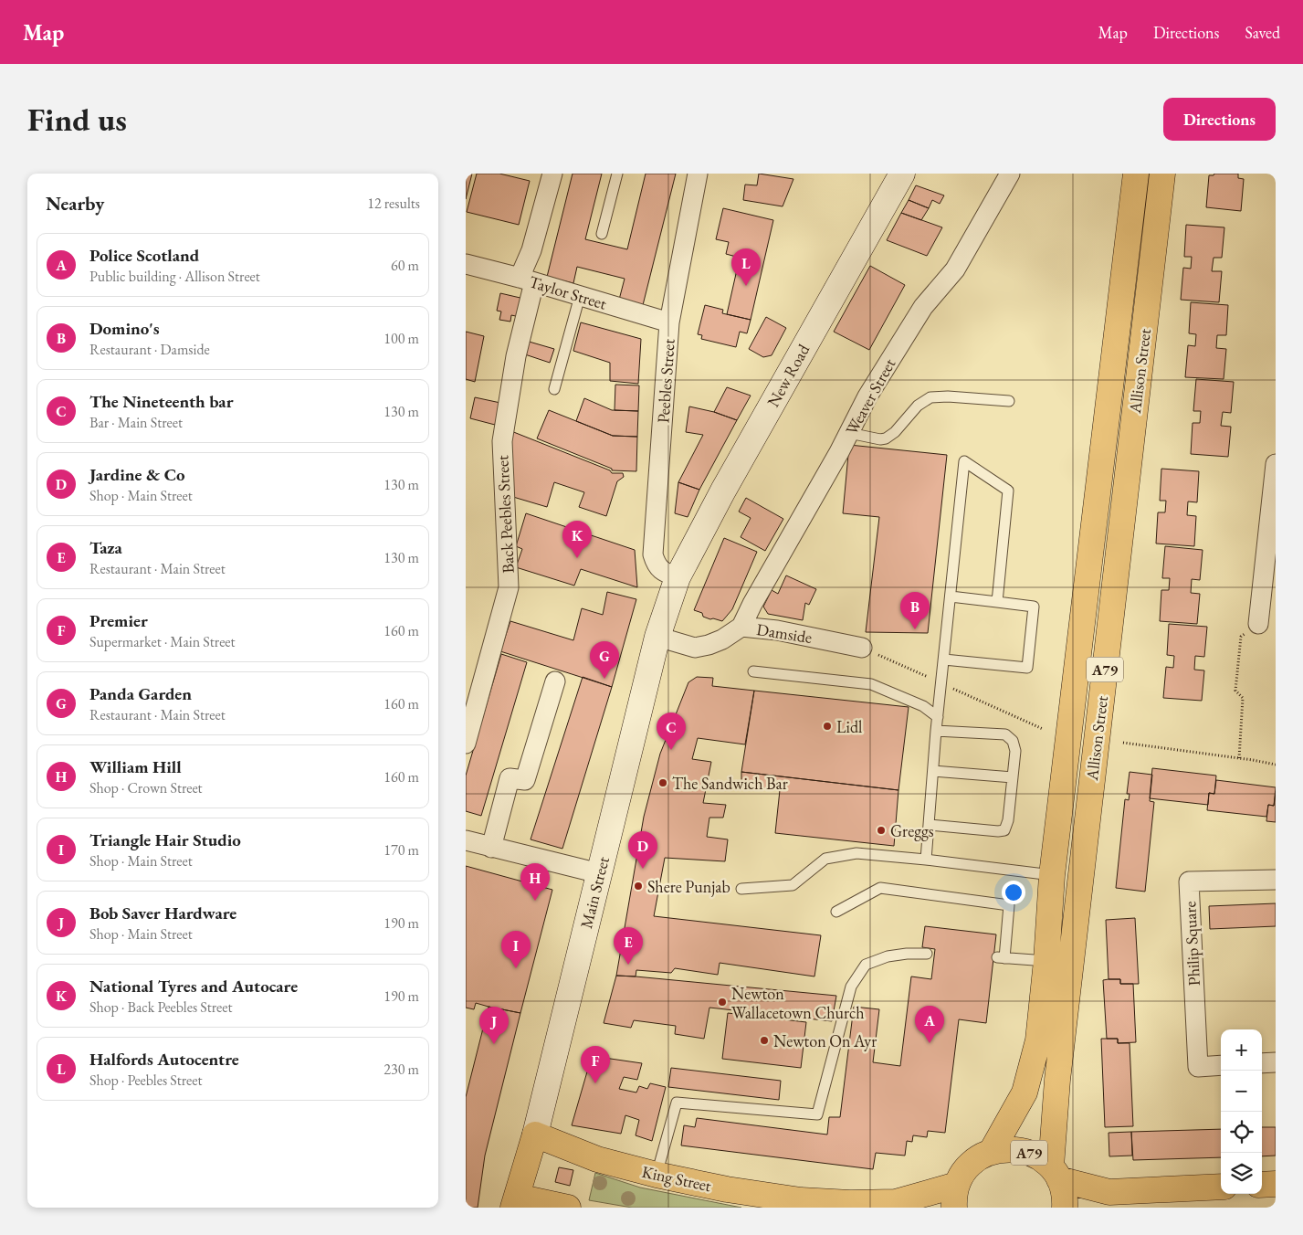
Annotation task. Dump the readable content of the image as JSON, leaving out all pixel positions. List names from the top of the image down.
{
  "streets": {
    "main road": [
      "Allison Street",
      "A79",
      "Main Street",
      "King Street"
    ],
    "street": [
      "Taylor Street",
      "New Road",
      "Peebles Street",
      "Weaver Street",
      "Back Peebles Street",
      "Damside",
      "Philip Square"
    ]
  },
  "crossings": [
    ["Taylor Street", "Peebles Street"],
    ["Taylor Street", "Back Peebles Street"],
    ["Allison Street", "A79"],
    ["Allison Street", "King Street"],
    ["New Road", "Peebles Street"],
    ["New Road", "Main Street"],
    ["Peebles Street", "Main Street"],
    ["Weaver Street", "Damside"],
    ["Damside", "Main Street"],
    ["A79", "King Street"],
    ["Main Street", "King Street"]
  ],
  "places": [
    "Lidl",
    "The Sandwich Bar",
    "Greggs",
    "Shere Punjab",
    "Newton Wallacetown Church",
    "Newton On Ayr"
  ],
  "page": {
    "header": "Map",
    "nav": ["Map", "Directions", "Saved"],
    "buttons": "Directions",
    "title": "Find us",
    "heading": ["Nearby", "12 results"],
    "list": [
      {
        "mark": "A",
        "name": "Police Scotland",
        "note": "Public building · Allison Street",
        "value": "60 m"
      },
      {
        "mark": "B",
        "name": "Domino's",
        "note": "Restaurant · Damside",
        "value": "100 m"
      },
      {
        "mark": "C",
        "name": "The Nineteenth bar",
        "note": "Bar · Main Street",
        "value": "130 m"
      },
      {
        "mark": "D",
        "name": "Jardine & Co",
        "note": "Shop · Main Street",
        "value": "130 m"
      },
      {
        "mark": "E",
        "name": "Taza",
        "note": "Restaurant · Main Street",
        "value": "130 m"
      },
      {
        "mark": "F",
        "name": "Premier",
        "note": "Supermarket · Main Street",
        "value": "160 m"
      },
      {
        "mark": "G",
        "name": "Panda Garden",
        "note": "Restaurant · Main Street",
        "value": "160 m"
      },
      {
        "mark": "H",
        "name": "William Hill",
        "note": "Shop · Crown Street",
        "value": "160 m"
      },
      {
        "mark": "I",
        "name": "Triangle Hair Studio",
        "note": "Shop · Main Street",
        "value": "170 m"
      },
      {
        "mark": "J",
        "name": "Bob Saver Hardware",
        "note": "Shop · Main Street",
        "value": "190 m"
      },
      {
        "mark": "K",
        "name": "National Tyres and Autocare",
        "note": "Shop · Back Peebles Street",
        "value": "190 m"
      },
      {
        "mark": "L",
        "name": "Halfords Autocentre",
        "note": "Shop · Peebles Street",
        "value": "230 m"
      }
    ],
    "pins": [
      "L",
      "K",
      "B",
      "G",
      "C",
      "D",
      "H",
      "E",
      "I",
      "A",
      "J",
      "F"
    ],
    "map_buttons": ["+", "−"]
  }
}
